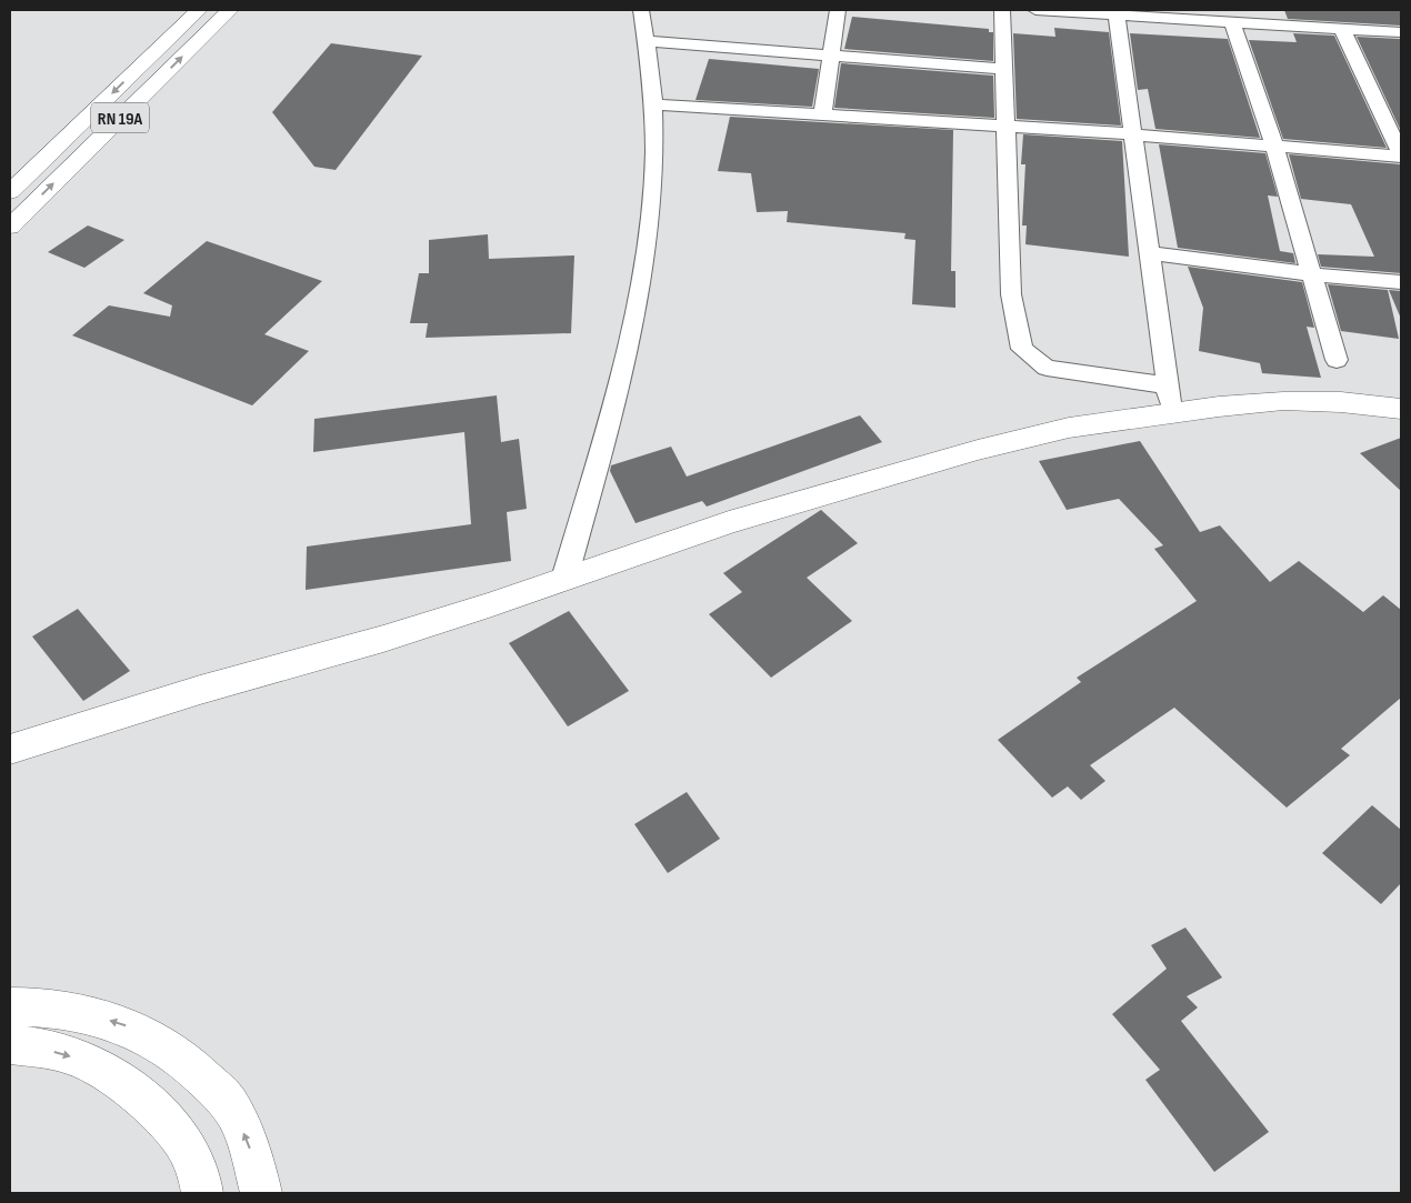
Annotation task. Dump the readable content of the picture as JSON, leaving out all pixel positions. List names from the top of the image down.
{
  "streets": {
    "main road": ["RN 19A"]
  }
}
